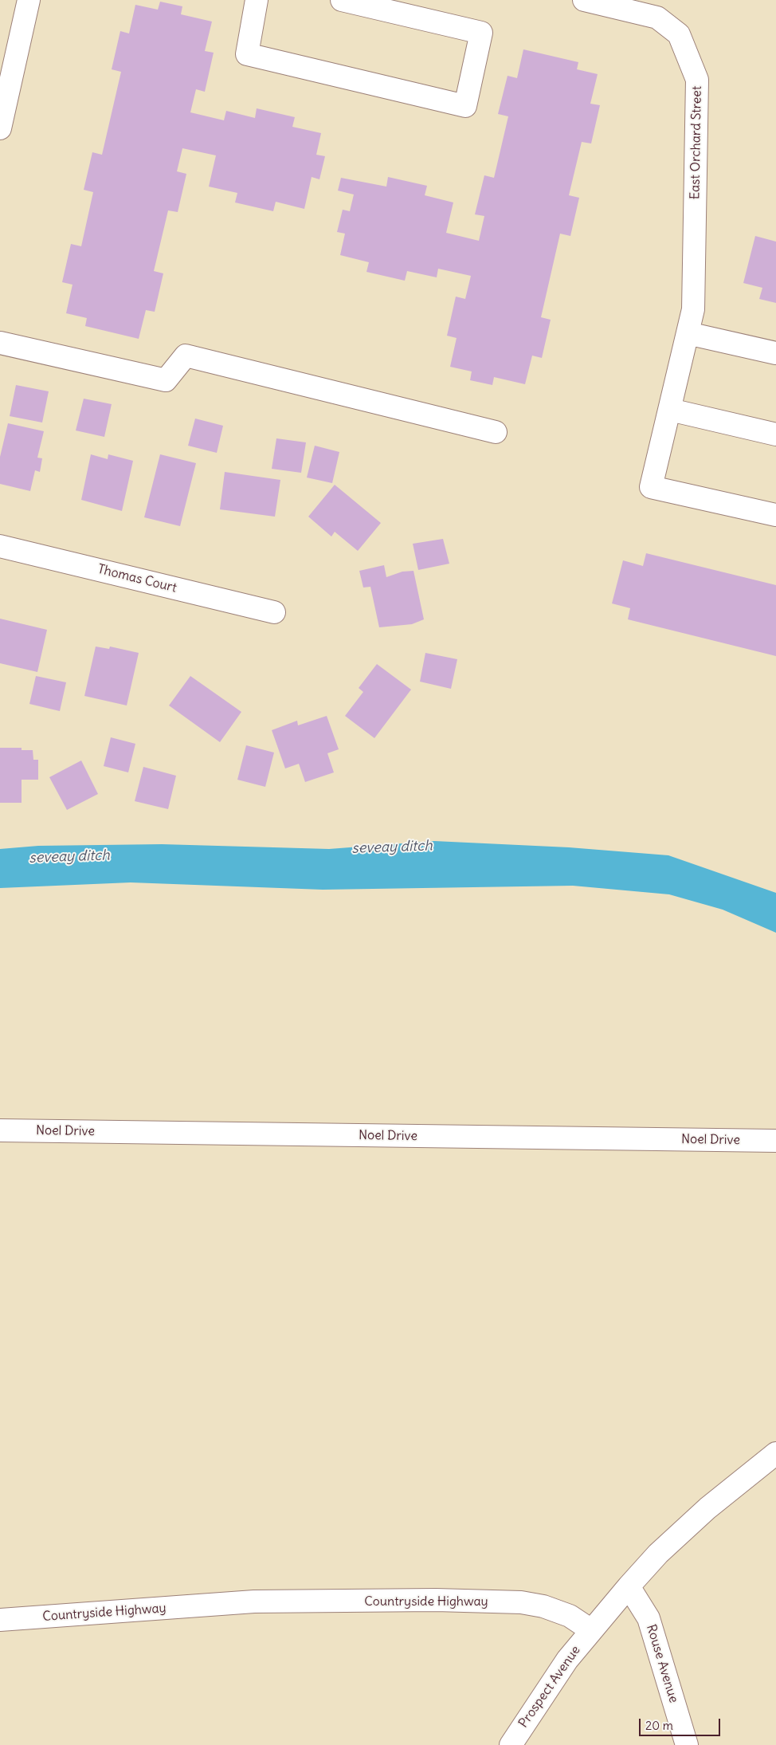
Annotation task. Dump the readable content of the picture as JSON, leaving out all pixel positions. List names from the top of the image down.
{
  "streets": {
    "street": [
      "East Orchard Street",
      "Thomas Court",
      "Noel Drive",
      "Countryside Highway",
      "Rouse Avenue",
      "Prospect Avenue"
    ]
  },
  "crossings": [
    ["Countryside Highway", "Prospect Avenue"]
  ],
  "water": ["seveay ditch"],
  "scale_bar": "20 m"
}
